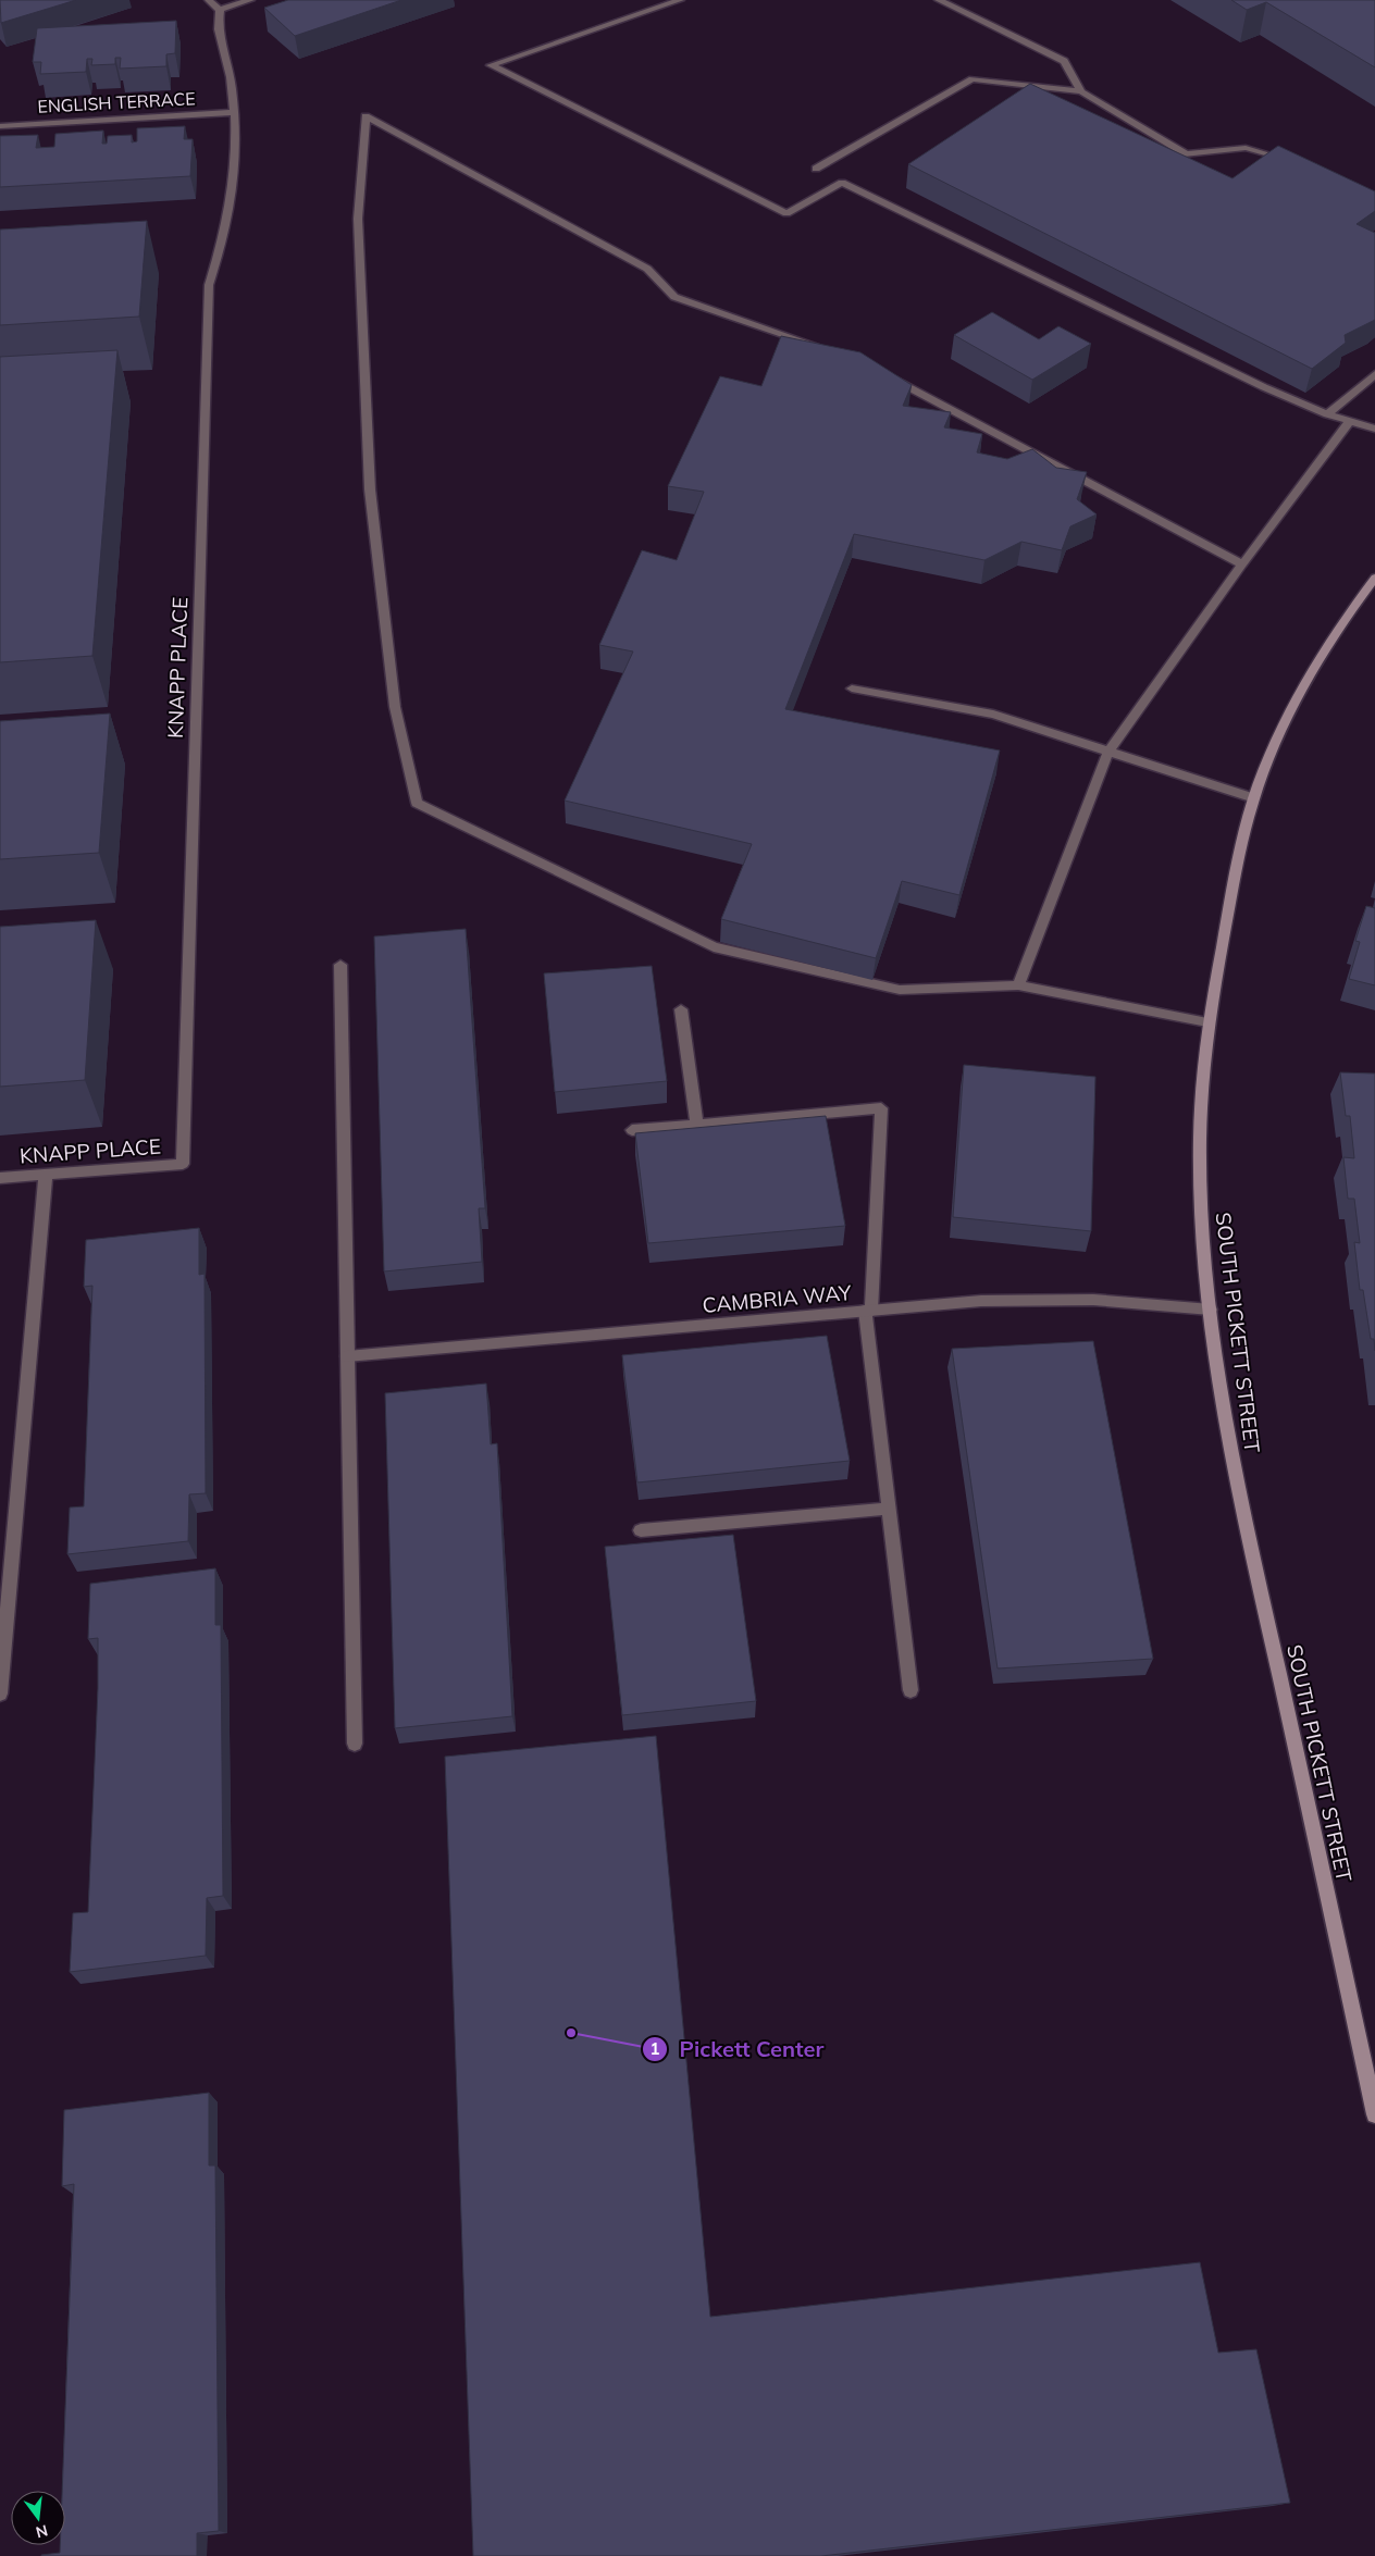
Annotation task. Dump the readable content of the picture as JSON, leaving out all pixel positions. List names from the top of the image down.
{
  "streets": {
    "main road": ["SOUTH PICKETT STREET"],
    "street": ["ENGLISH TERRACE", "KNAPP PLACE", "CAMBRIA WAY"]
  },
  "crossings": [
    ["ENGLISH TERRACE", "KNAPP PLACE"],
    ["CAMBRIA WAY", "SOUTH PICKETT STREET"]
  ],
  "places": ["Pickett Center"],
  "north": "bottom"
}
